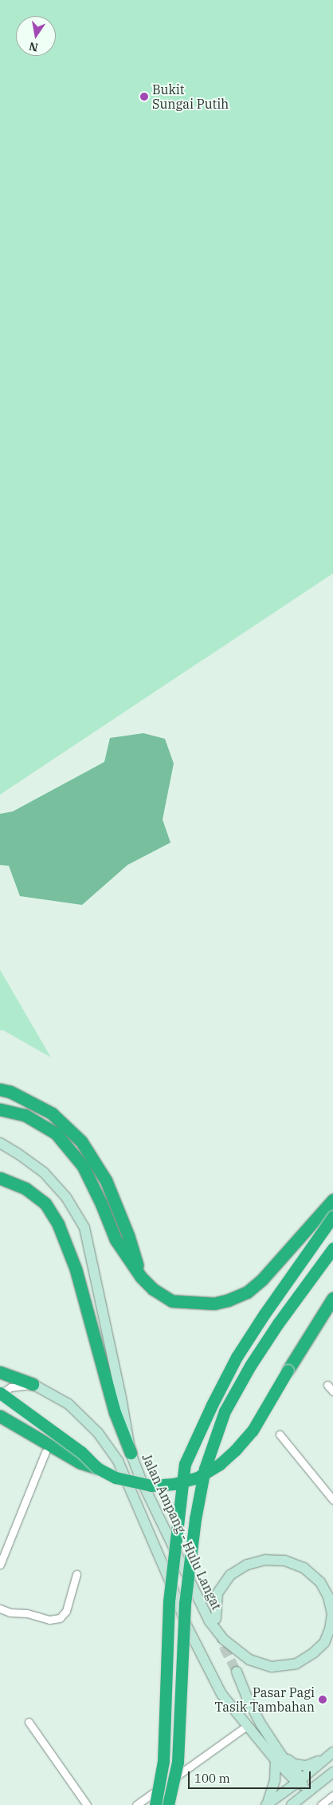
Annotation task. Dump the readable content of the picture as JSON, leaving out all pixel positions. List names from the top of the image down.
{
  "streets": {
    "street": ["Jalan Ampang - Hulu Langat"]
  },
  "places": ["Bukit Sungai Putih", "Pasar Pagi Tasik Tambahan"],
  "scale_bar": "100 m",
  "north": "bottom"
}
